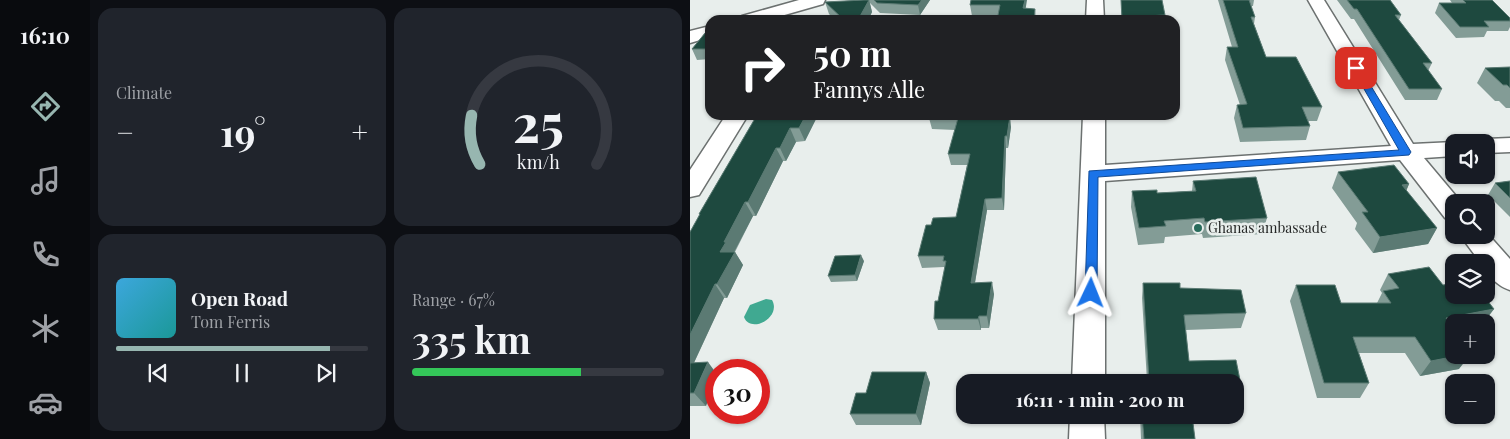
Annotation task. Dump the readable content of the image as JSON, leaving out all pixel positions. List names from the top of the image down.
{
  "places": ["Ghanas ambassade"],
  "page": {
    "tabs": "16:10",
    "tile": [
      "Climate",
      ["Range · 67%", "335 km"]
    ],
    "turn": ["50 m", "Fannys Alle"],
    "heat": ["−", "19°", "+"],
    "map_buttons": ["+", "−"],
    "song": ["Open Road", "Tom Ferris"],
    "limit": "30",
    "trip": "16:11 · 1 min · 200 m",
    "gauge": ["25", "km/h"]
  }
}
